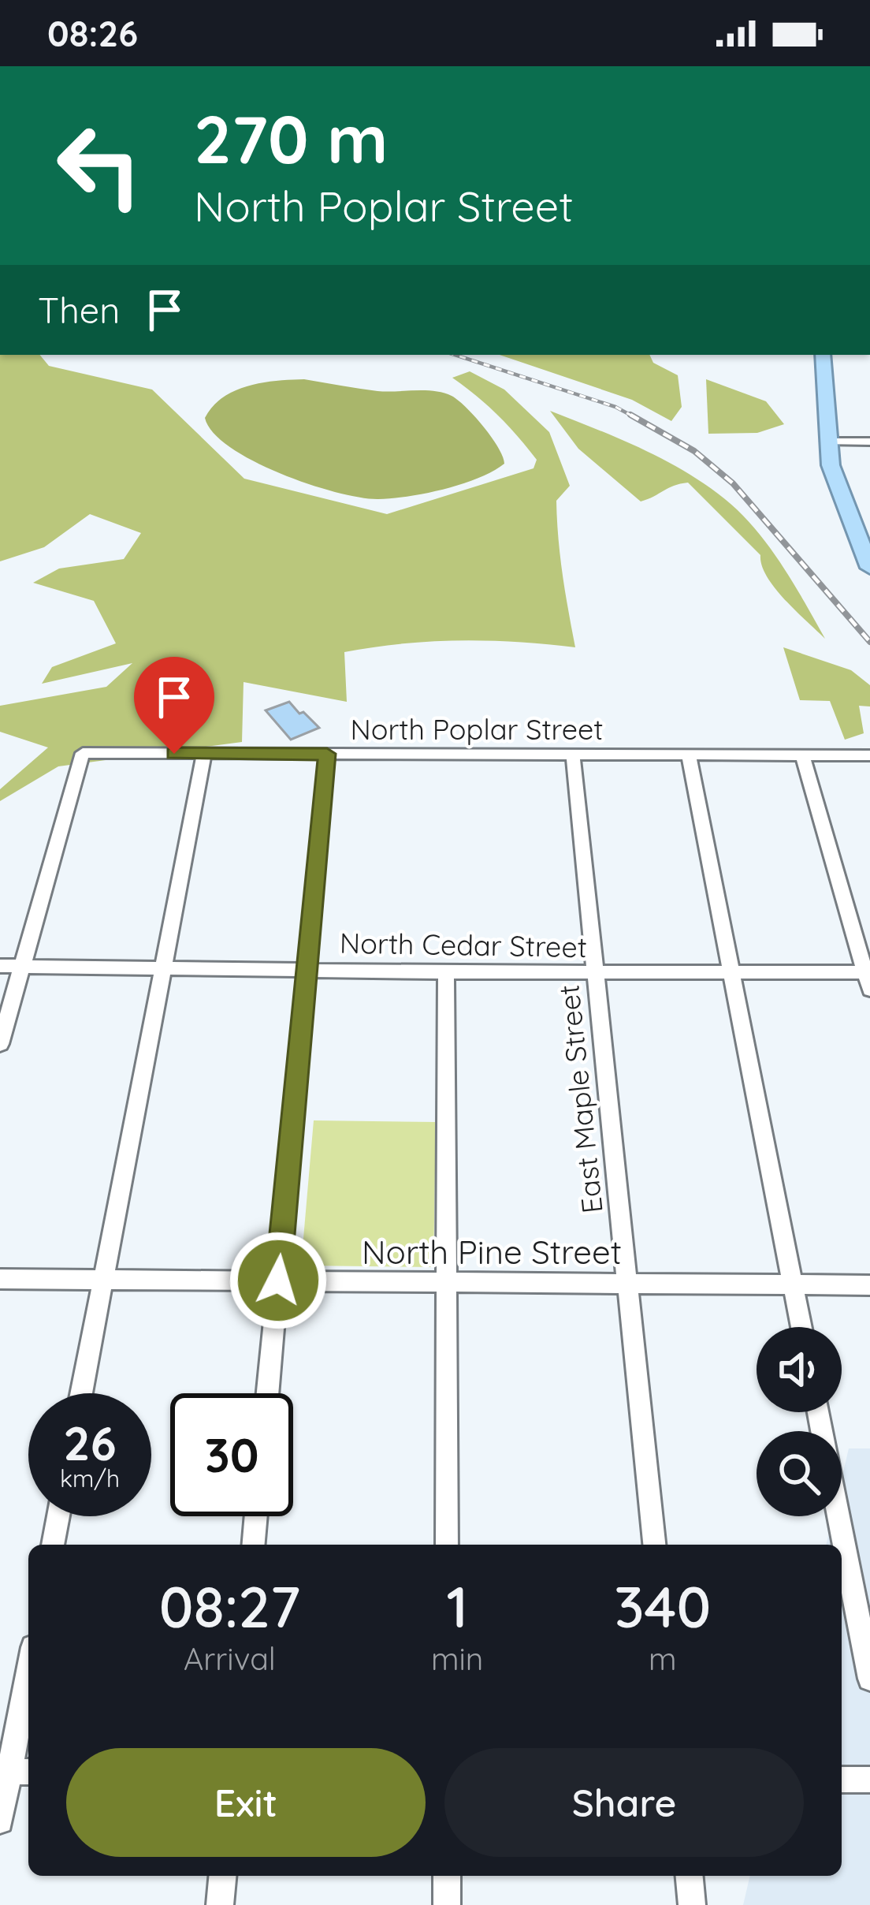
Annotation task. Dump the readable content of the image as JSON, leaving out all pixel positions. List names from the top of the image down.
{
  "streets": {
    "street": [
      "North Poplar Street",
      "North Cedar Street",
      "East Maple Street",
      "North Pine Street"
    ]
  },
  "crossings": [
    ["North Poplar Street", "North Cedar Street"],
    ["North Poplar Street", "East Maple Street"],
    ["North Cedar Street", "East Maple Street"],
    ["East Maple Street", "North Pine Street"]
  ],
  "page": {
    "status": "08:26",
    "turn": ["270 m", "North Poplar Street"],
    "then": "Then",
    "speed": "26 km/h",
    "limit": "30",
    "eta": [
      "08:27",
      "Arrival",
      "1",
      "min",
      "340",
      "m"
    ],
    "buttons": ["Exit", "Share"]
  }
}
